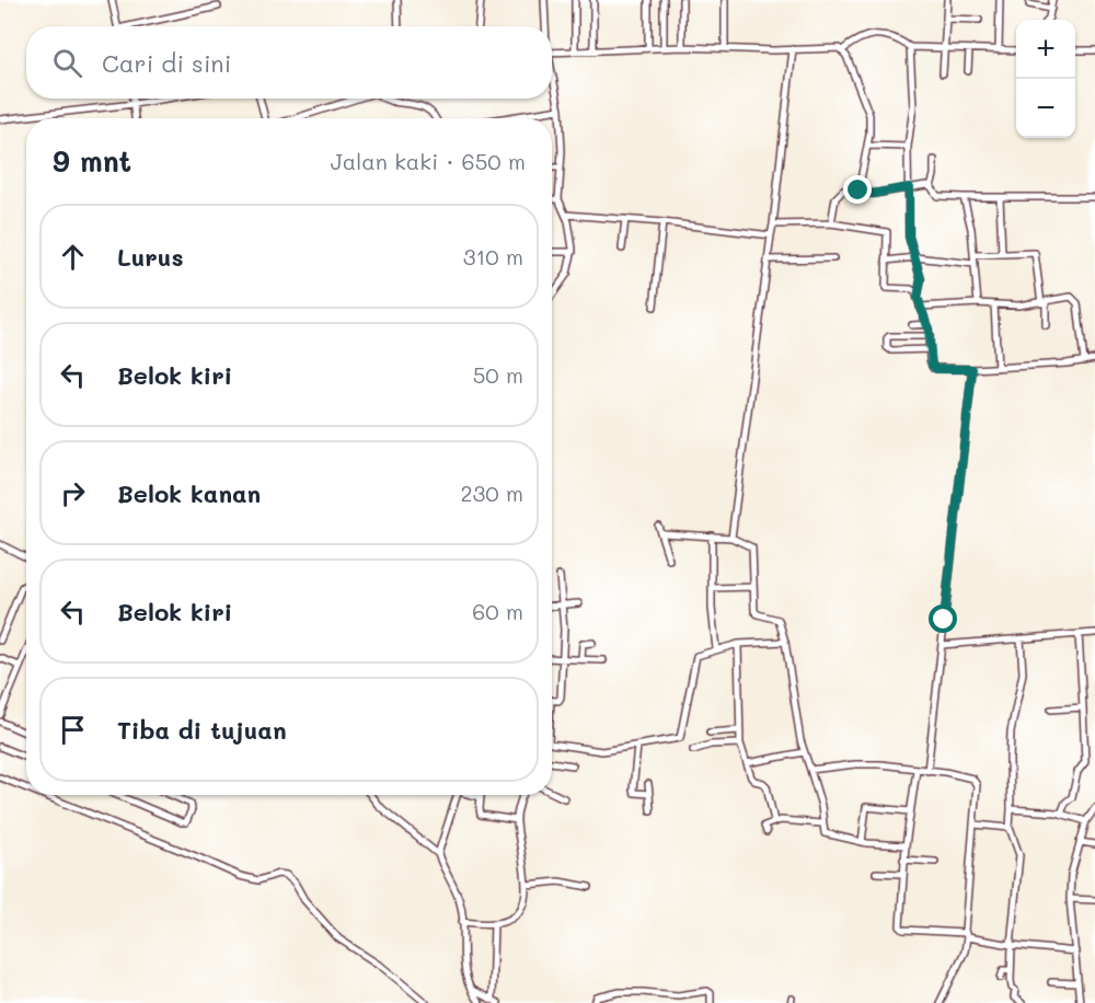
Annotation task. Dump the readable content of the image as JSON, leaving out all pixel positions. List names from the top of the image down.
{
  "page": {
    "map_buttons": ["+", "−"],
    "search": "Cari di sini",
    "heading": ["9 mnt", "Jalan kaki · 650 m"],
    "list": [
      ["Lurus", "310 m"],
      ["Belok kiri", "50 m"],
      ["Belok kanan", "230 m"],
      ["Belok kiri", "60 m"],
      "Tiba di tujuan"
    ]
  }
}
